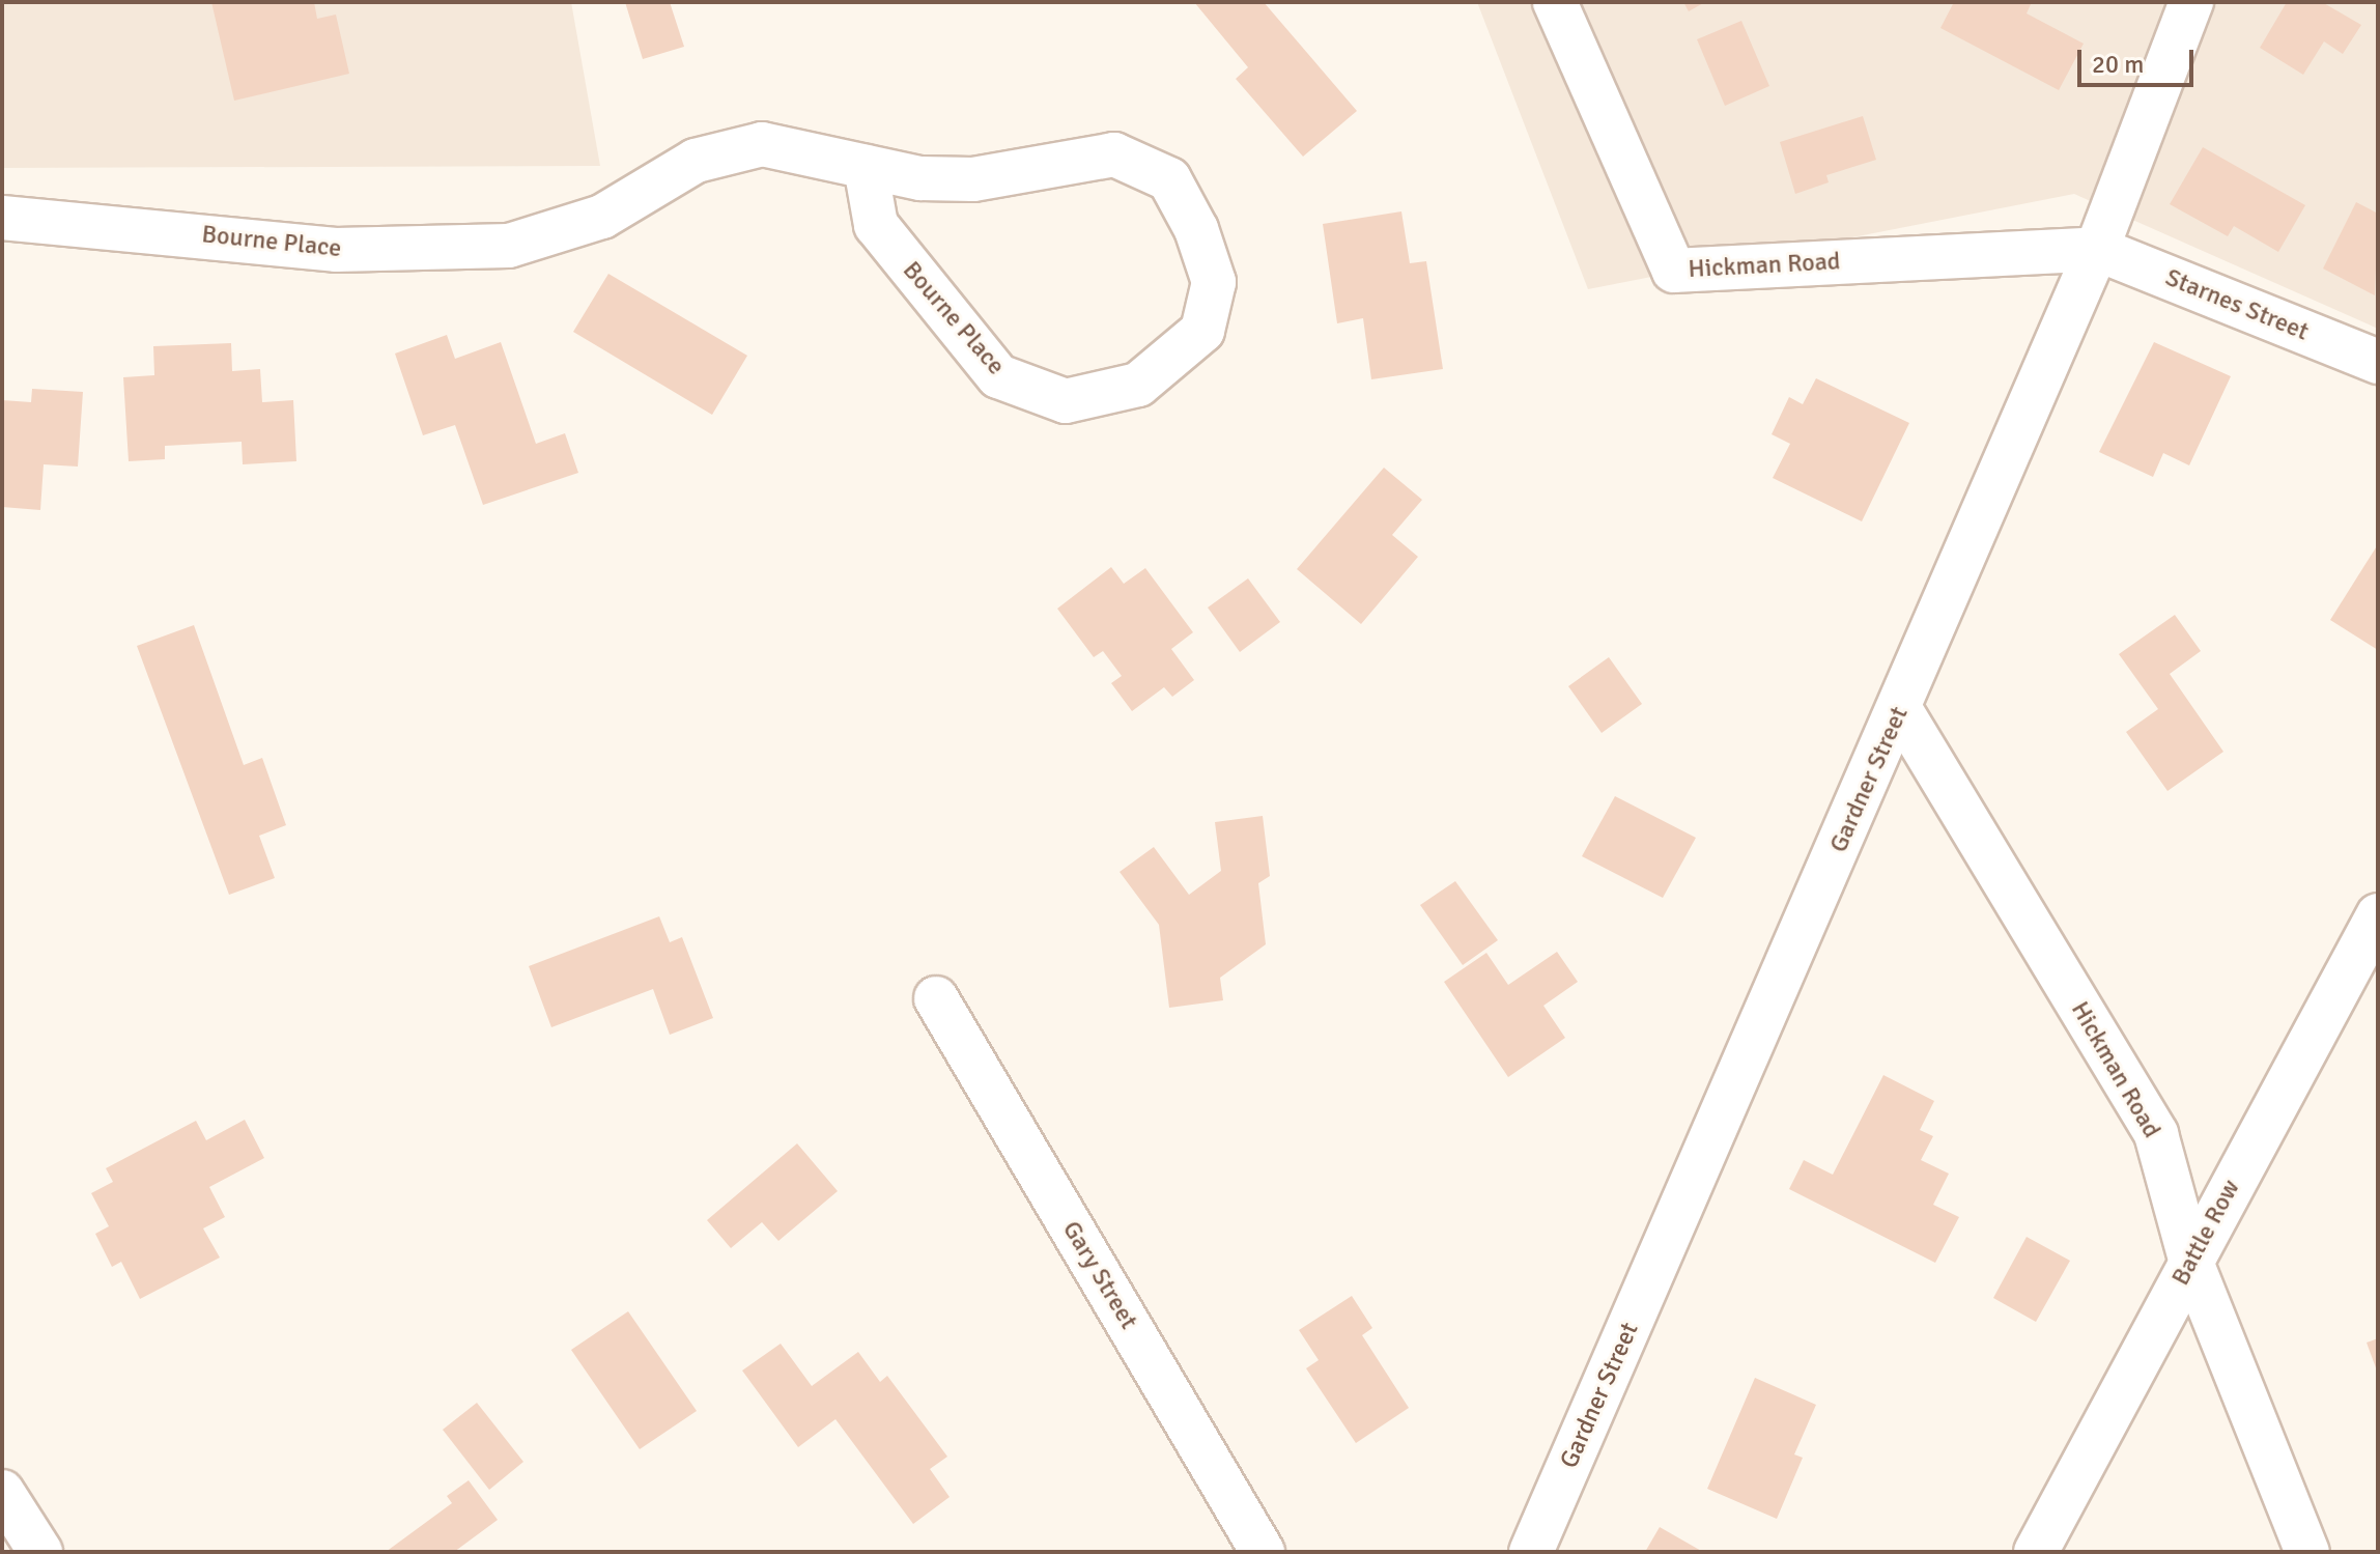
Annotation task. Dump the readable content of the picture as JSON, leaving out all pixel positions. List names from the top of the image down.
{
  "streets": {
    "street": [
      "Bourne Place",
      "Hickman Road",
      "Starnes Street",
      "Gardner Street",
      "Battle Row",
      "Gary Street"
    ]
  },
  "crossings": [
    ["Hickman Road", "Starnes Street"],
    ["Hickman Road", "Gardner Street"],
    ["Hickman Road", "Battle Row"],
    ["Starnes Street", "Gardner Street"]
  ],
  "scale_bar": "20 m"
}
